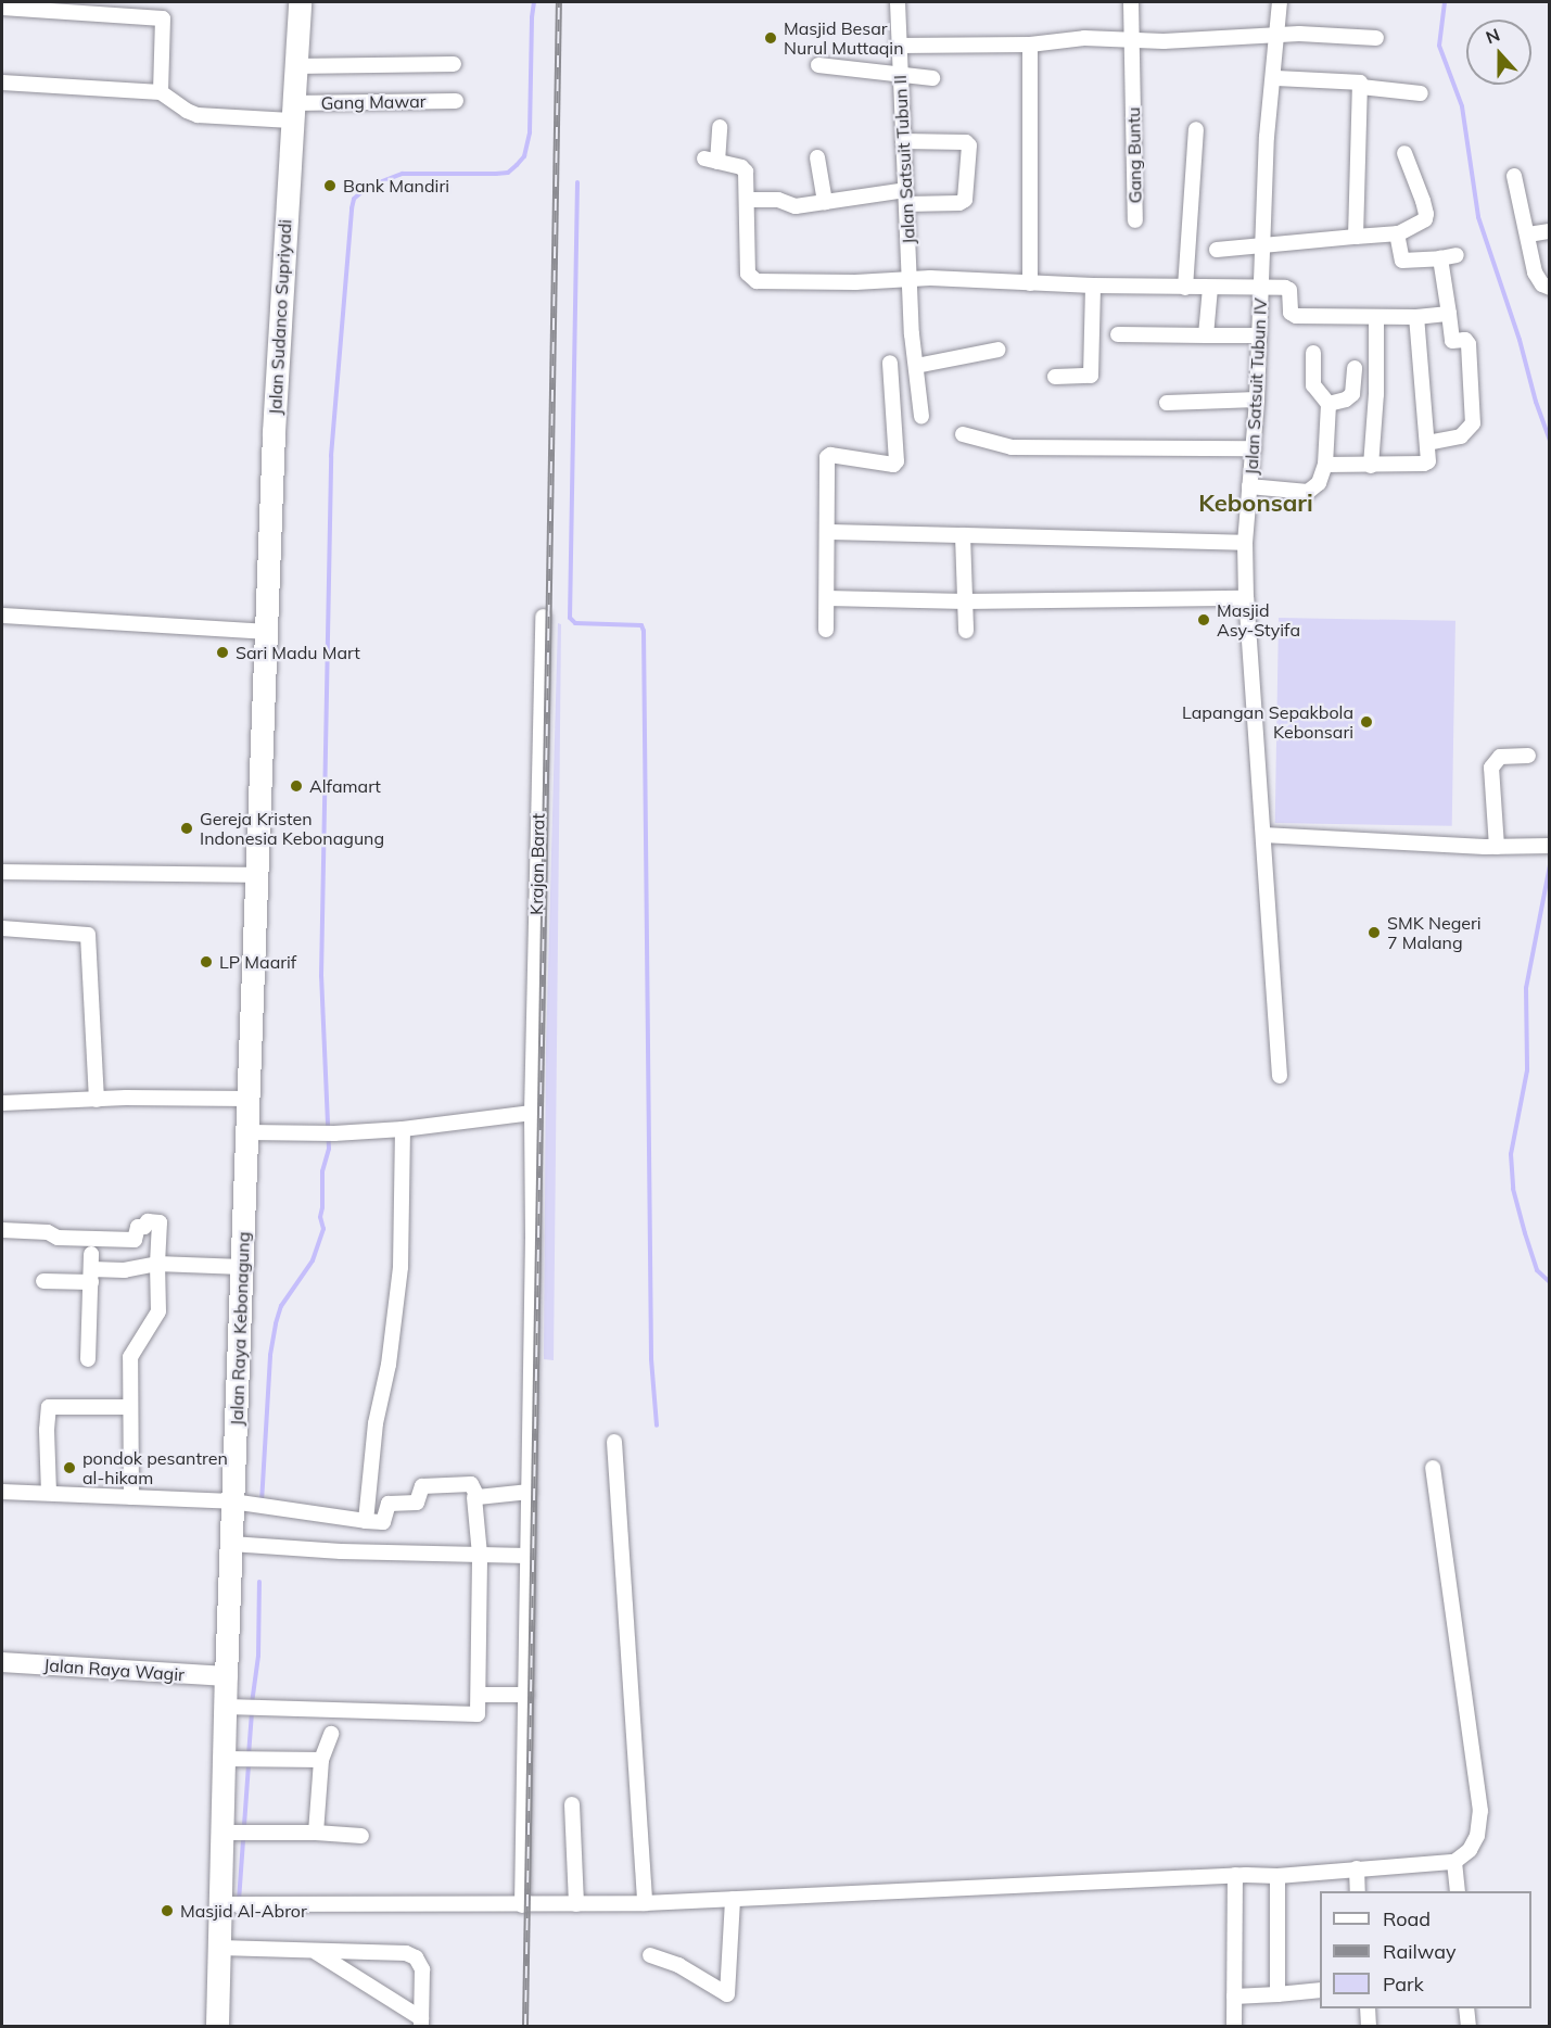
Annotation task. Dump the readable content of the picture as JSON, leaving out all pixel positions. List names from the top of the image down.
{
  "streets": {
    "highway": ["Jalan Sudanco Supriyadi", "Jalan Raya Kebonagung"],
    "main road": ["Jalan Raya Wagir"],
    "street": [
      "Gang Mawar",
      "Gang Buntu",
      "Jalan Satsuit Tubun II",
      "Jalan Satsuit Tubun IV",
      "Krajan Barat"
    ]
  },
  "crossings": [
    ["Gang Mawar", "Jalan Sudanco Supriyadi"],
    ["Jalan Sudanco Supriyadi", "Jalan Raya Kebonagung"],
    ["Jalan Raya Kebonagung", "Jalan Raya Wagir"]
  ],
  "districts": ["Kebonsari"],
  "places": [
    "Masjid Besar Nurul Muttaqin",
    "Bank Mandiri",
    "Masjid Asy-Styifa",
    "Sari Madu Mart",
    "Lapangan Sepakbola Kebonsari",
    "Alfamart",
    "Gereja Kristen Indonesia Kebonagung",
    "SMK Negeri 7 Malang",
    "LP Maarif",
    "pondok pesantren al-hikam",
    "Masjid Al-Abror"
  ],
  "legend": ["Road", "Railway", "Park"],
  "north": "top"
}
